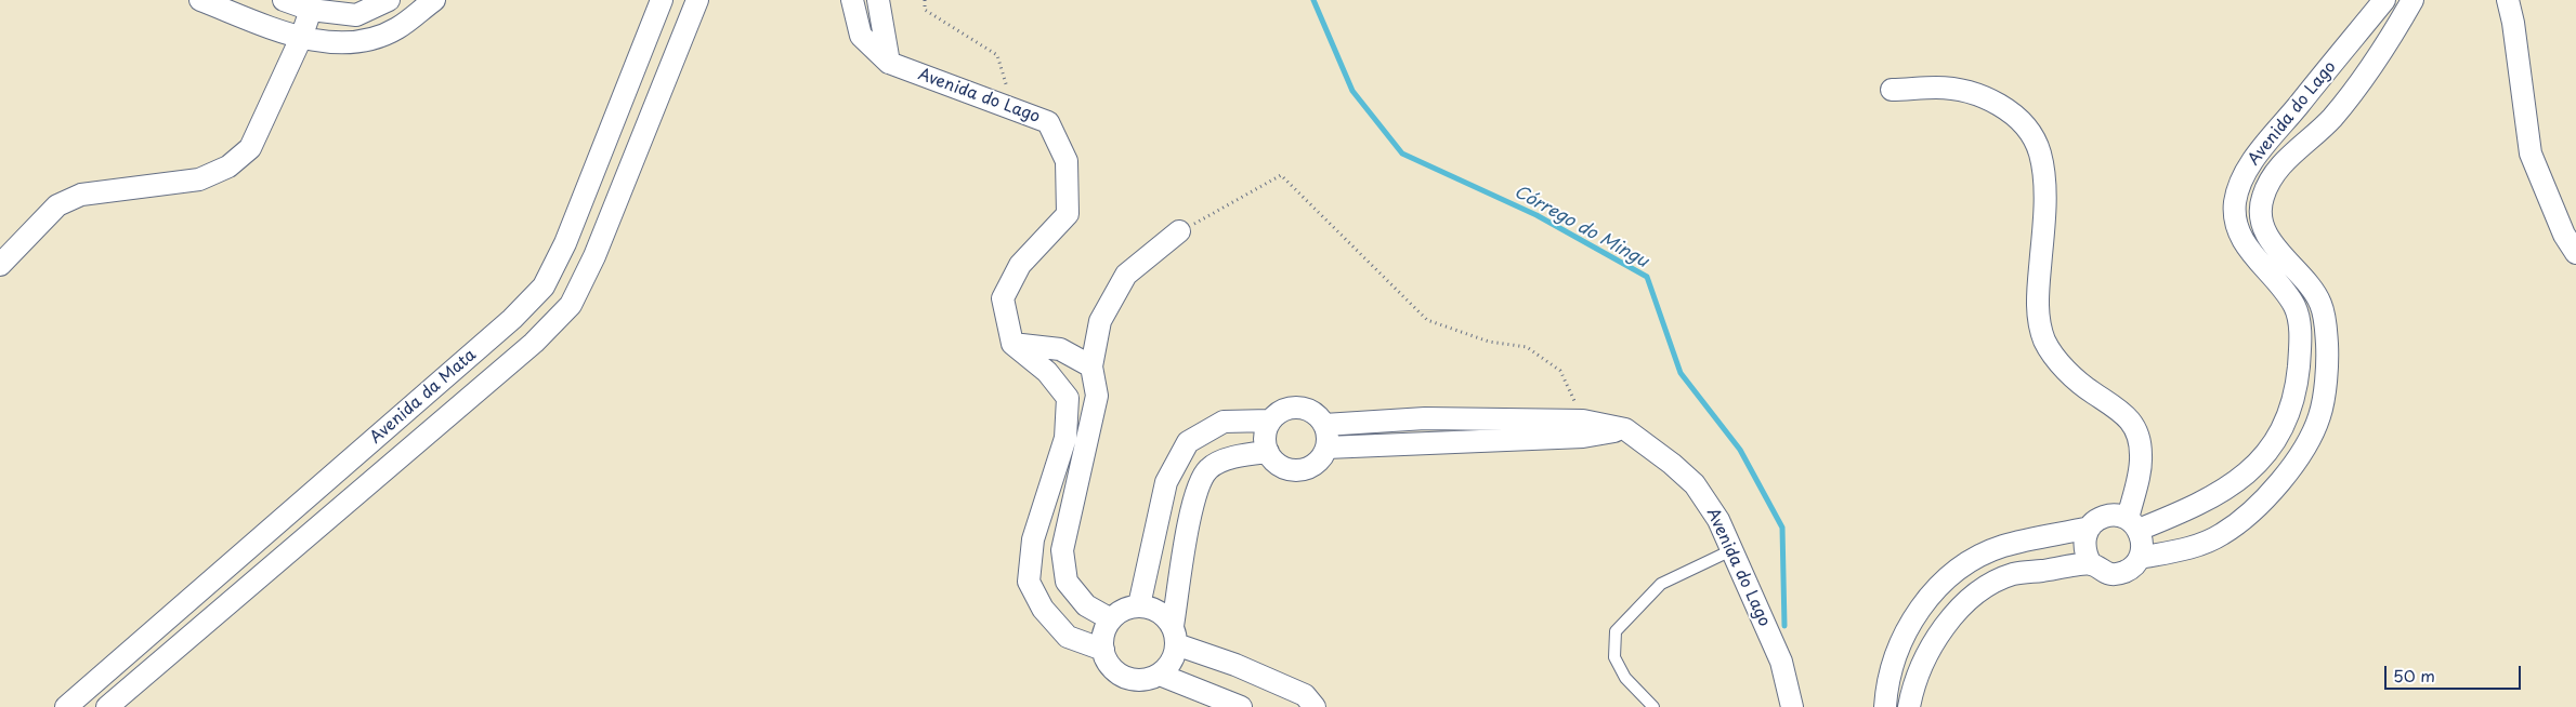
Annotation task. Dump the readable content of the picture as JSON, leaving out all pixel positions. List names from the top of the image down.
{
  "streets": {
    "street": ["Avenida do Lago", "Avenida da Mata"]
  },
  "water": ["Córrego do Mingu"],
  "scale_bar": "50 m"
}
